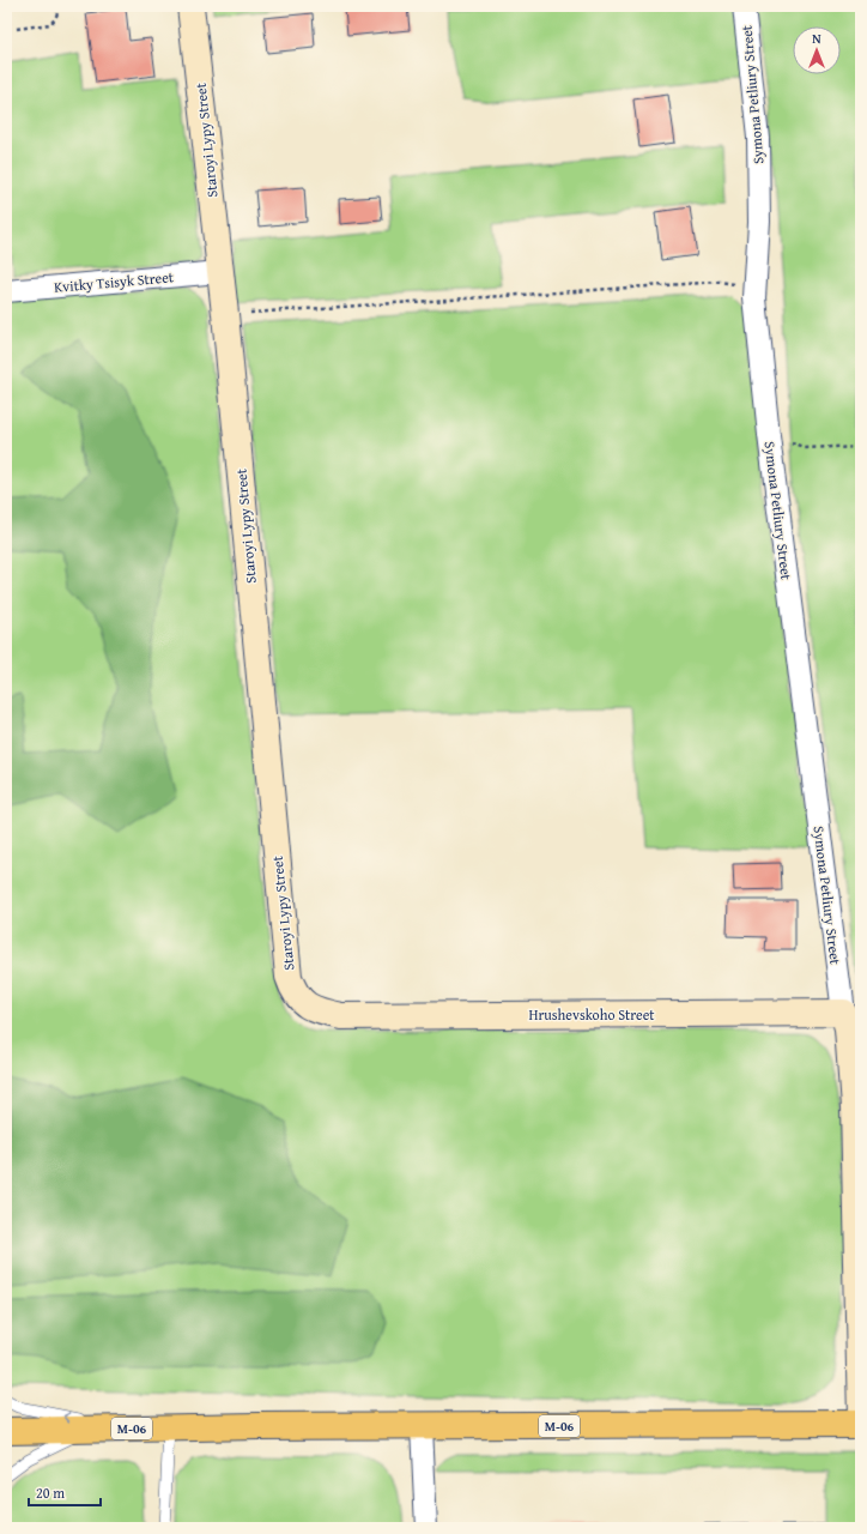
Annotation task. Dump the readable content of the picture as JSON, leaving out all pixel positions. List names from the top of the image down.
{
  "streets": {
    "highway": ["М-06"],
    "street": [
      "Symona Petliury Street",
      "Staroyi Lypy Street",
      "Kvitky Tsisyk Street",
      "Hrushevskoho Street"
    ]
  },
  "crossings": [
    ["Symona Petliury Street", "Hrushevskoho Street"],
    ["Staroyi Lypy Street", "Kvitky Tsisyk Street"],
    ["Staroyi Lypy Street", "Hrushevskoho Street"]
  ],
  "scale_bar": "20 m",
  "north": "top"
}
